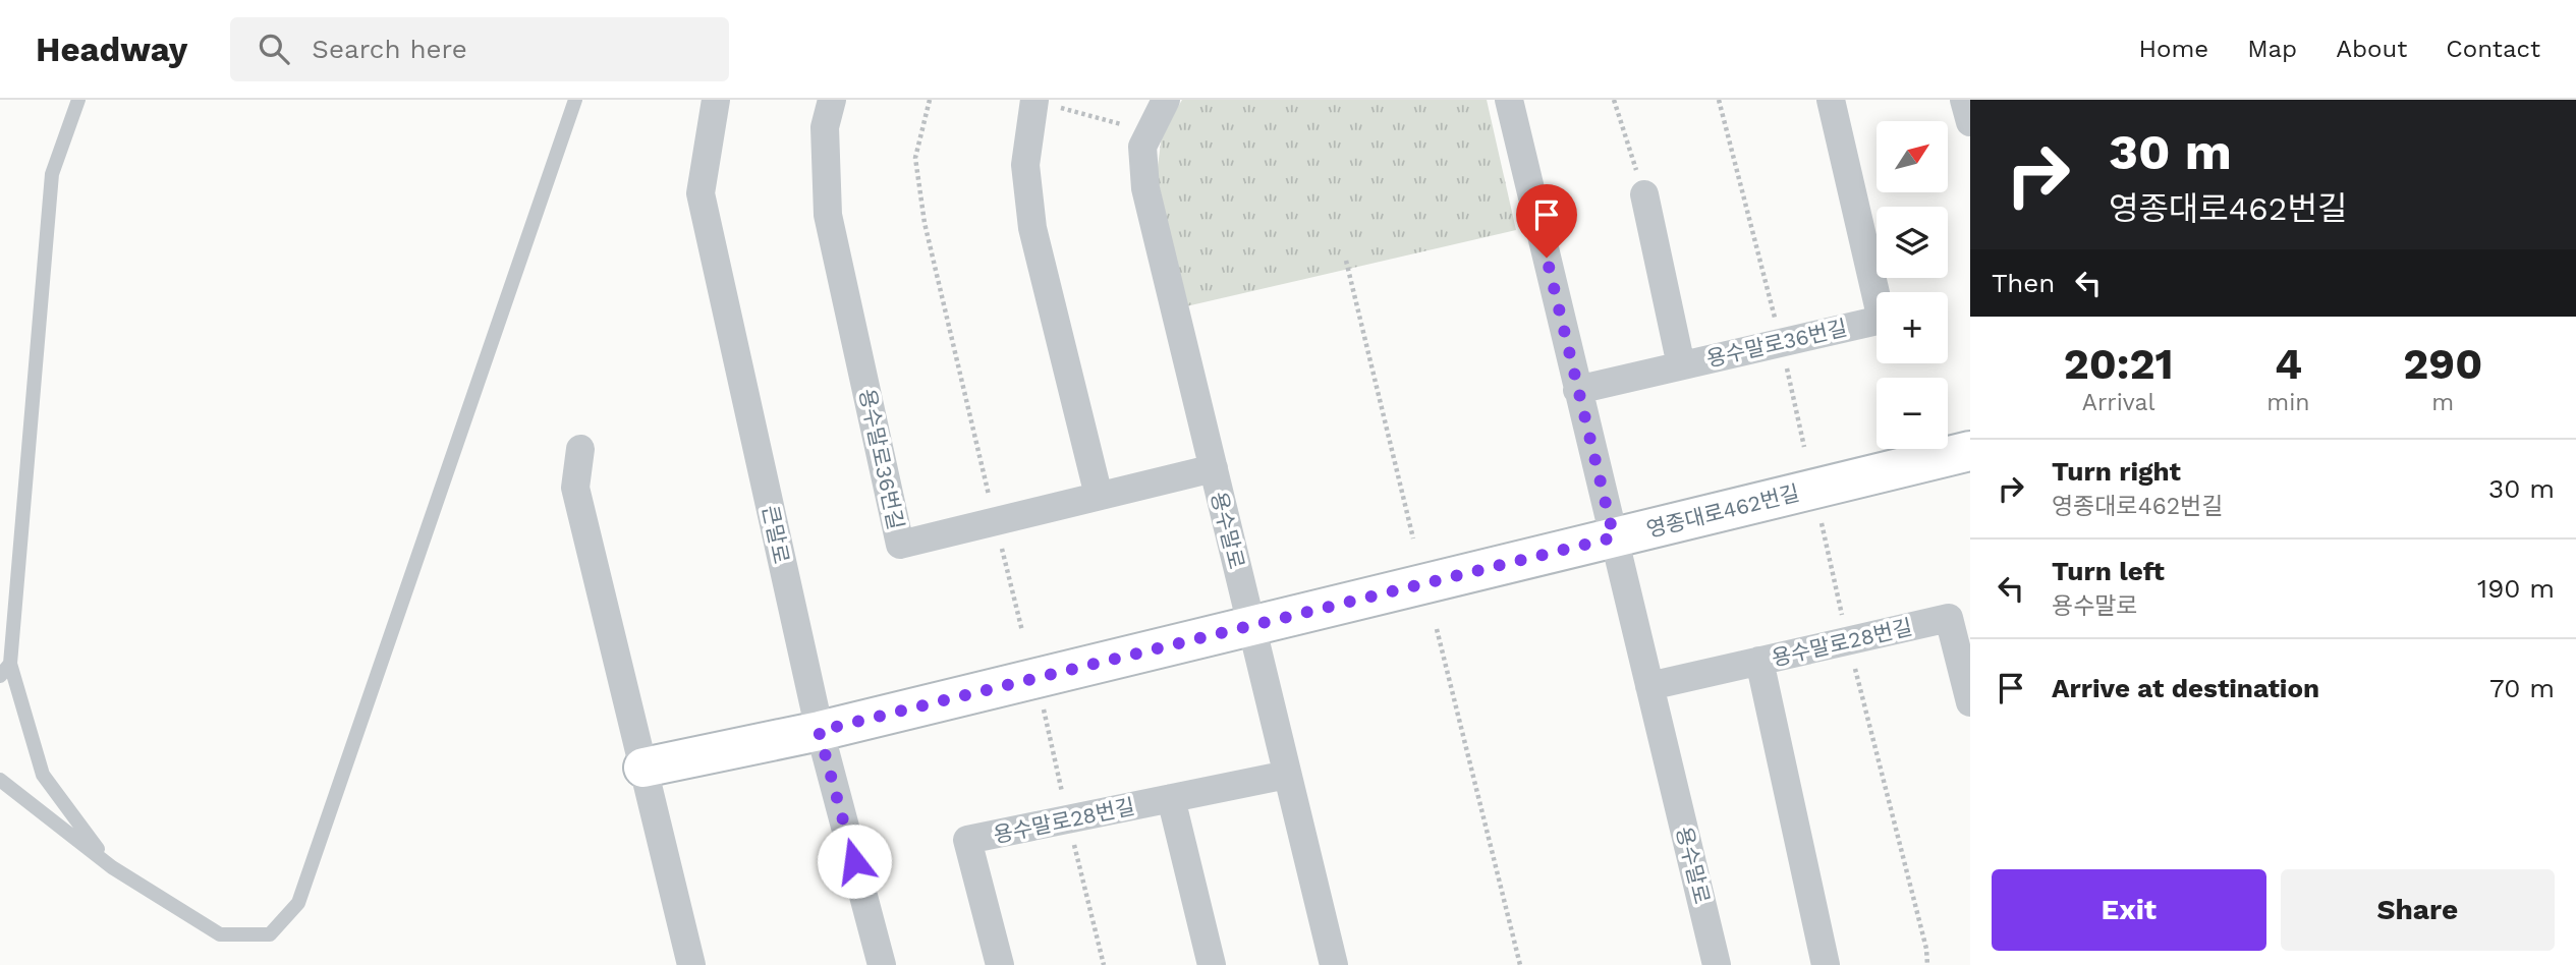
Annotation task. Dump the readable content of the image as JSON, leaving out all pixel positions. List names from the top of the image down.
{
  "streets": {
    "street": [
      "용수말로36번길",
      "영종대로462번길",
      "용수말로",
      "큰말로",
      "용수말로28번길"
    ]
  },
  "crossings": [
    ["용수말로36번길", "용수말로"],
    ["영종대로462번길", "용수말로"],
    ["영종대로462번길", "큰말로"],
    ["용수말로", "용수말로28번길"]
  ],
  "north": "top right",
  "page": {
    "header": "Headway",
    "search": "Search here",
    "nav": [
      "Home",
      "Map",
      "About",
      "Contact"
    ],
    "turn": ["30 m", "영종대로462번길"],
    "map_buttons": ["+", "−"],
    "then": "Then",
    "eta": [
      "20:21",
      "Arrival",
      "4",
      "min",
      "290",
      "m"
    ],
    "list": [
      {
        "name": "Turn right",
        "note": "영종대로462번길",
        "value": "30 m"
      },
      {
        "name": "Turn left",
        "note": "용수말로",
        "value": "190 m"
      },
      {
        "name": "Arrive at destination",
        "value": "70 m"
      }
    ],
    "buttons": ["Exit", "Share"]
  }
}
